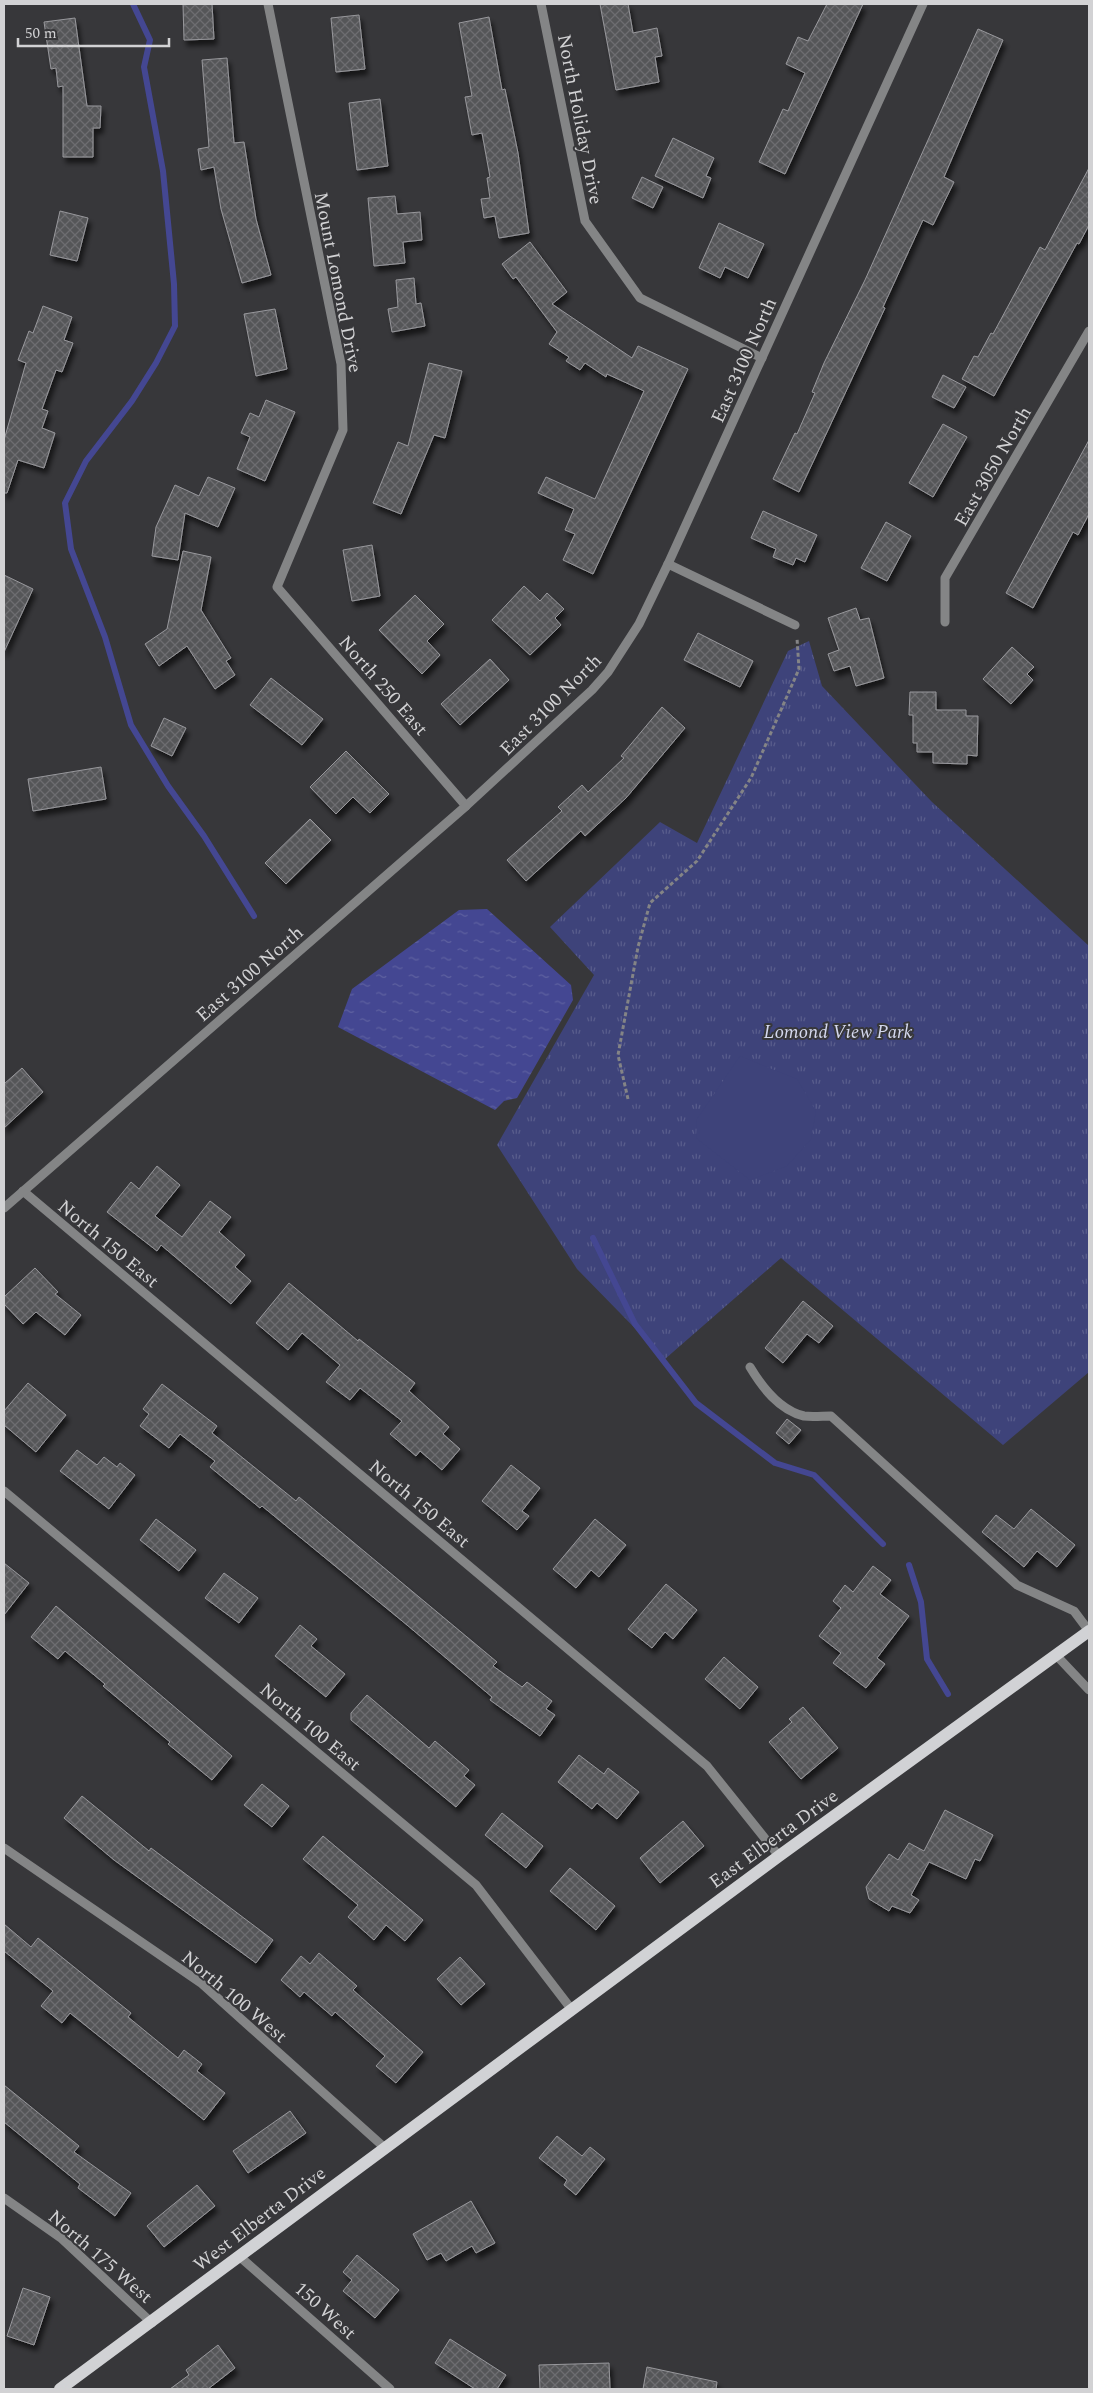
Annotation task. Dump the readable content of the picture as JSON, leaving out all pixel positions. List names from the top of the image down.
{
  "streets": {
    "main road": ["East Elberta Drive", "West Elberta Drive"],
    "street": [
      "North Holiday Drive",
      "Mount Lomond Drive",
      "East 3100 North",
      "East 3050 North",
      "North 250 East",
      "North 150 East",
      "North 100 East",
      "North 100 West",
      "North 175 West",
      "150 West"
    ]
  },
  "crossings": [
    ["North Holiday Drive", "East 3100 North"],
    ["Mount Lomond Drive", "North 250 East"],
    ["East 3100 North", "North 250 East"],
    ["East 3100 North", "North 150 East"],
    ["North 150 East", "East Elberta Drive"],
    ["North 100 East", "East Elberta Drive"],
    ["East Elberta Drive", "West Elberta Drive"],
    ["North 100 West", "West Elberta Drive"],
    ["West Elberta Drive", "North 175 West"],
    ["West Elberta Drive", "150 West"]
  ],
  "parks": ["Lomond View Park"],
  "scale_bar": "50 m"
}
